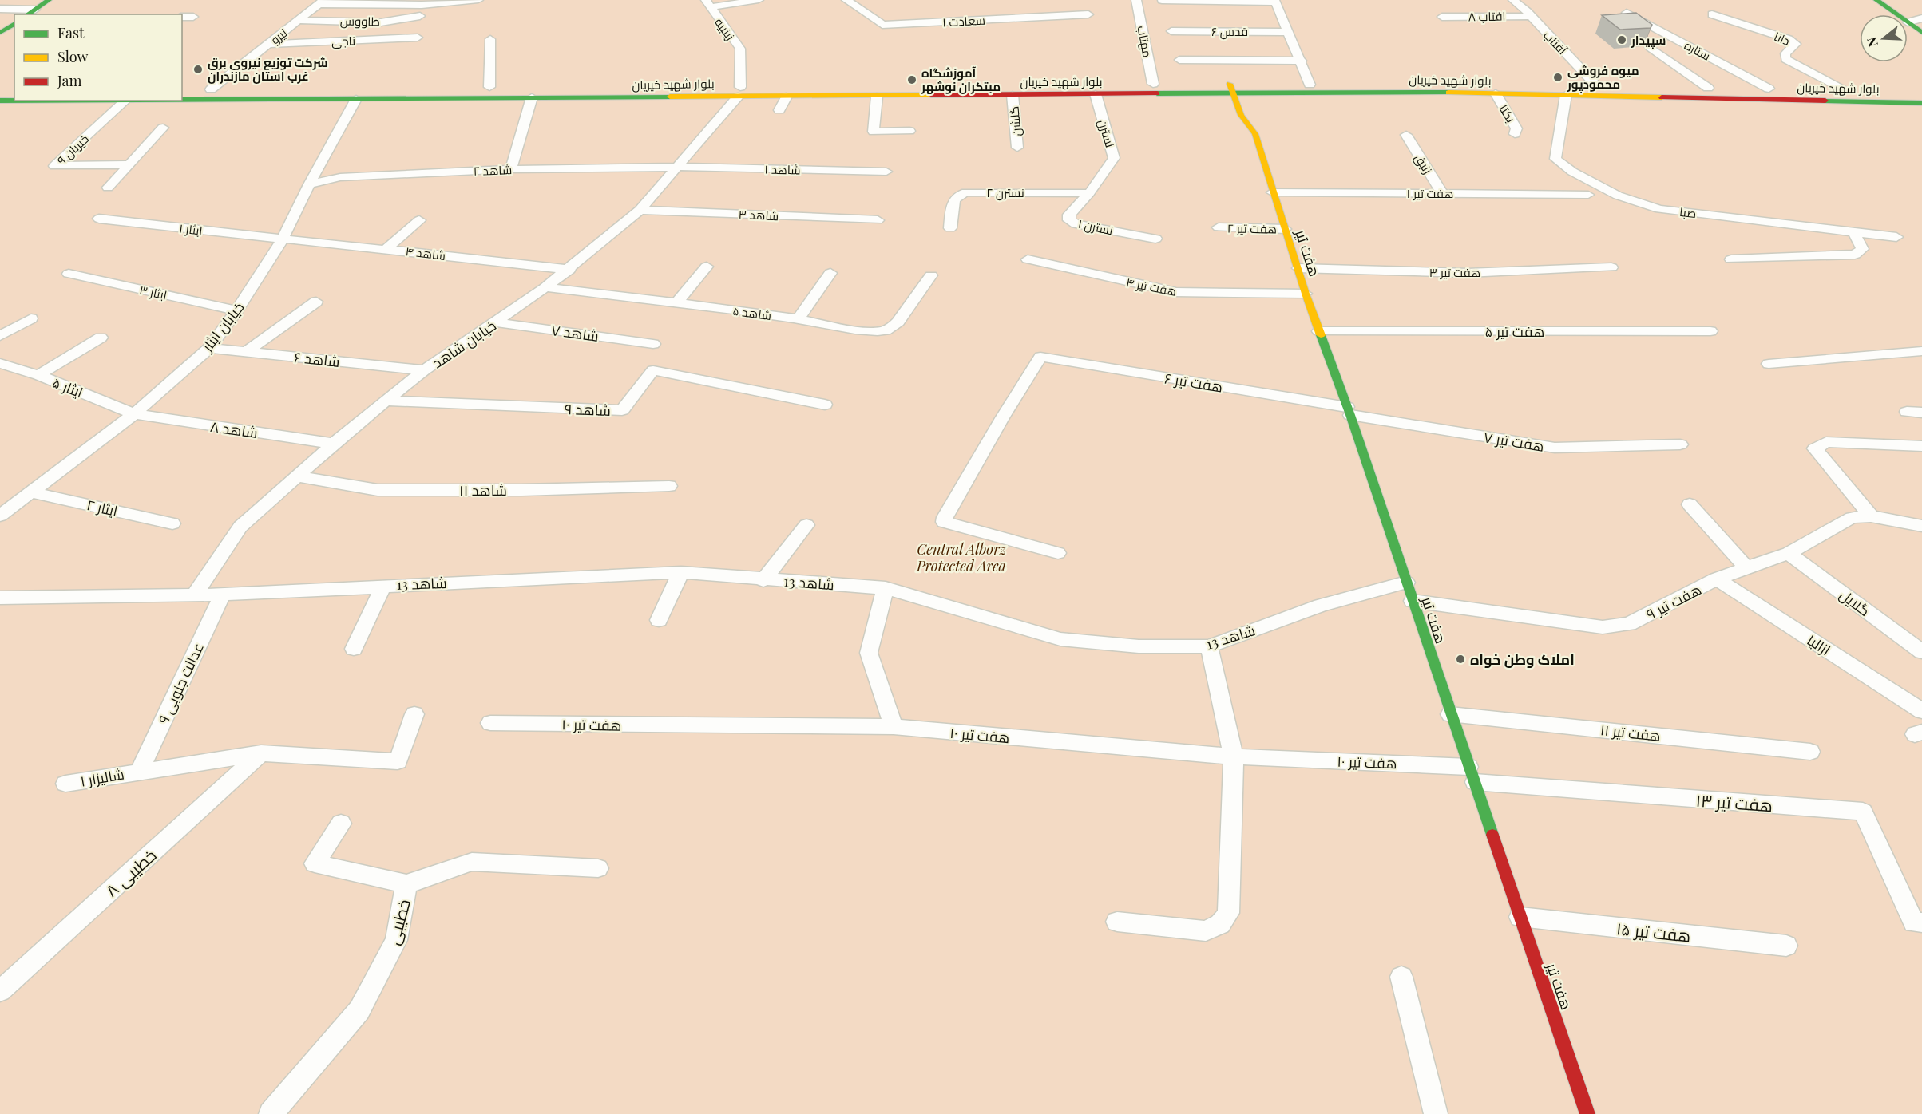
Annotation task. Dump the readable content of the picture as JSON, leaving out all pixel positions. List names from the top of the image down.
{
  "streets": {
    "main road": ["بلوار شهید خیریان", "هفت تیر"],
    "street": [
      "افتاب ۸",
      "طاووس",
      "سعادت ۱",
      "زینبیه",
      "قدس ۶",
      "نیرو",
      "دانا",
      "ناجی",
      "مهتاب",
      "آفتاب",
      "ستاره",
      "یکتا",
      "گلشن",
      "نسترن",
      "خیریان ۹",
      "زنبق",
      "شاهد ۱",
      "شاهد ۲",
      "نسترن ۲",
      "هفت تیر ۱",
      "صبا",
      "شاهد ۳",
      "نسترن ۱",
      "هفت تیر ۲",
      "ایثار ۱",
      "شاهد ۴",
      "هفت تیر ۳",
      "هفت تیر ۴",
      "ایثار ۳",
      "شاهد ۵",
      "خیابان ایثار",
      "هفت تیر ۵",
      "شاهد ۷",
      "خیابان شاهد",
      "شاهد ۶",
      "هفت تیر ۶",
      "ایثار ۵",
      "شاهد ۹",
      "شاهد ۸",
      "هفت تیر ۷",
      "شاهد ۱۱",
      "ایثار ۲",
      "شاهد 13",
      "هفت تیر ۹",
      "گلایل",
      "ازالیا",
      "عدالت جنوبی ۹",
      "هفت تیر ۱۰",
      "هفت تیر ۱۱",
      "شالیزار ۱",
      "هفت تیر ۱۳",
      "خطیبی ۸",
      "خطیبی",
      "هفت تیر ۱۵"
    ]
  },
  "crossings": [
    ["افتاب ۸", "آفتاب"],
    ["طاووس", "نیرو"],
    ["زینبیه", "بلوار شهید خیریان"],
    ["زینبیه", "خیابان شاهد"],
    ["نیرو", "ناجی"],
    ["نیرو", "بلوار شهید خیریان"],
    ["دانا", "بلوار شهید خیریان"],
    ["مهتاب", "بلوار شهید خیریان"],
    ["آفتاب", "بلوار شهید خیریان"],
    ["ستاره", "بلوار شهید خیریان"],
    ["بلوار شهید خیریان", "یکتا"],
    ["بلوار شهید خیریان", "گلشن"],
    ["بلوار شهید خیریان", "نسترن"],
    ["بلوار شهید خیریان", "خیریان ۹"],
    ["بلوار شهید خیریان", "صبا"],
    ["بلوار شهید خیریان", "هفت تیر"],
    ["بلوار شهید خیریان", "خیابان ایثار"],
    ["بلوار شهید خیریان", "خیابان شاهد"],
    ["نسترن", "نسترن ۲"],
    ["نسترن", "نسترن ۱"],
    ["زنبق", "هفت تیر ۱"],
    ["شاهد ۱", "شاهد ۲"],
    ["شاهد ۱", "خیابان شاهد"],
    ["شاهد ۲", "خیابان ایثار"],
    ["شاهد ۲", "خیابان شاهد"],
    ["نسترن ۲", "نسترن ۱"],
    ["هفت تیر ۱", "هفت تیر"],
    ["شاهد ۳", "خیابان شاهد"],
    ["هفت تیر ۲", "هفت تیر"],
    ["ایثار ۱", "شاهد ۴"],
    ["ایثار ۱", "خیابان ایثار"],
    ["شاهد ۴", "خیابان ایثار"],
    ["شاهد ۴", "خیابان شاهد"],
    ["هفت تیر", "هفت تیر ۳"],
    ["هفت تیر", "هفت تیر ۴"],
    ["هفت تیر", "هفت تیر ۵"],
    ["هفت تیر", "هفت تیر ۶"],
    ["هفت تیر", "هفت تیر ۷"],
    ["هفت تیر", "شاهد 13"],
    ["هفت تیر", "هفت تیر ۹"],
    ["هفت تیر", "هفت تیر ۱۰"],
    ["هفت تیر", "هفت تیر ۱۱"],
    ["هفت تیر", "هفت تیر ۱۳"],
    ["هفت تیر", "هفت تیر ۱۵"],
    ["ایثار ۳", "خیابان ایثار"],
    ["شاهد ۵", "خیابان شاهد"],
    ["خیابان ایثار", "شاهد ۶"],
    ["خیابان ایثار", "ایثار ۵"],
    ["خیابان ایثار", "شاهد ۸"],
    ["خیابان ایثار", "ایثار ۲"],
    ["شاهد ۷", "خیابان شاهد"],
    ["خیابان شاهد", "شاهد ۶"],
    ["خیابان شاهد", "شاهد ۹"],
    ["خیابان شاهد", "شاهد ۸"],
    ["خیابان شاهد", "شاهد ۱۱"],
    ["خیابان شاهد", "شاهد 13"],
    ["هفت تیر ۶", "هفت تیر ۷"],
    ["ایثار ۵", "شاهد ۸"],
    ["شاهد 13", "عدالت جنوبی ۹"],
    ["هفت تیر ۹", "گلایل"],
    ["هفت تیر ۹", "ازالیا"],
    ["عدالت جنوبی ۹", "شالیزار ۱"],
    ["هفت تیر ۱۰", "هفت تیر ۱۳"],
    ["شالیزار ۱", "خطیبی ۸"]
  ],
  "parks": ["Central Alborz Protected Area"],
  "places": [
    "سپیدار",
    "شرکت توزیع نیروی برق غرب استان مازندران",
    "میوه فروشی محمودپور",
    "آموزشگاه مبتکران نوشهر",
    "املاک وطن خواه"
  ],
  "legend": ["Fast", "Slow", "Jam"],
  "north": "left"
}
